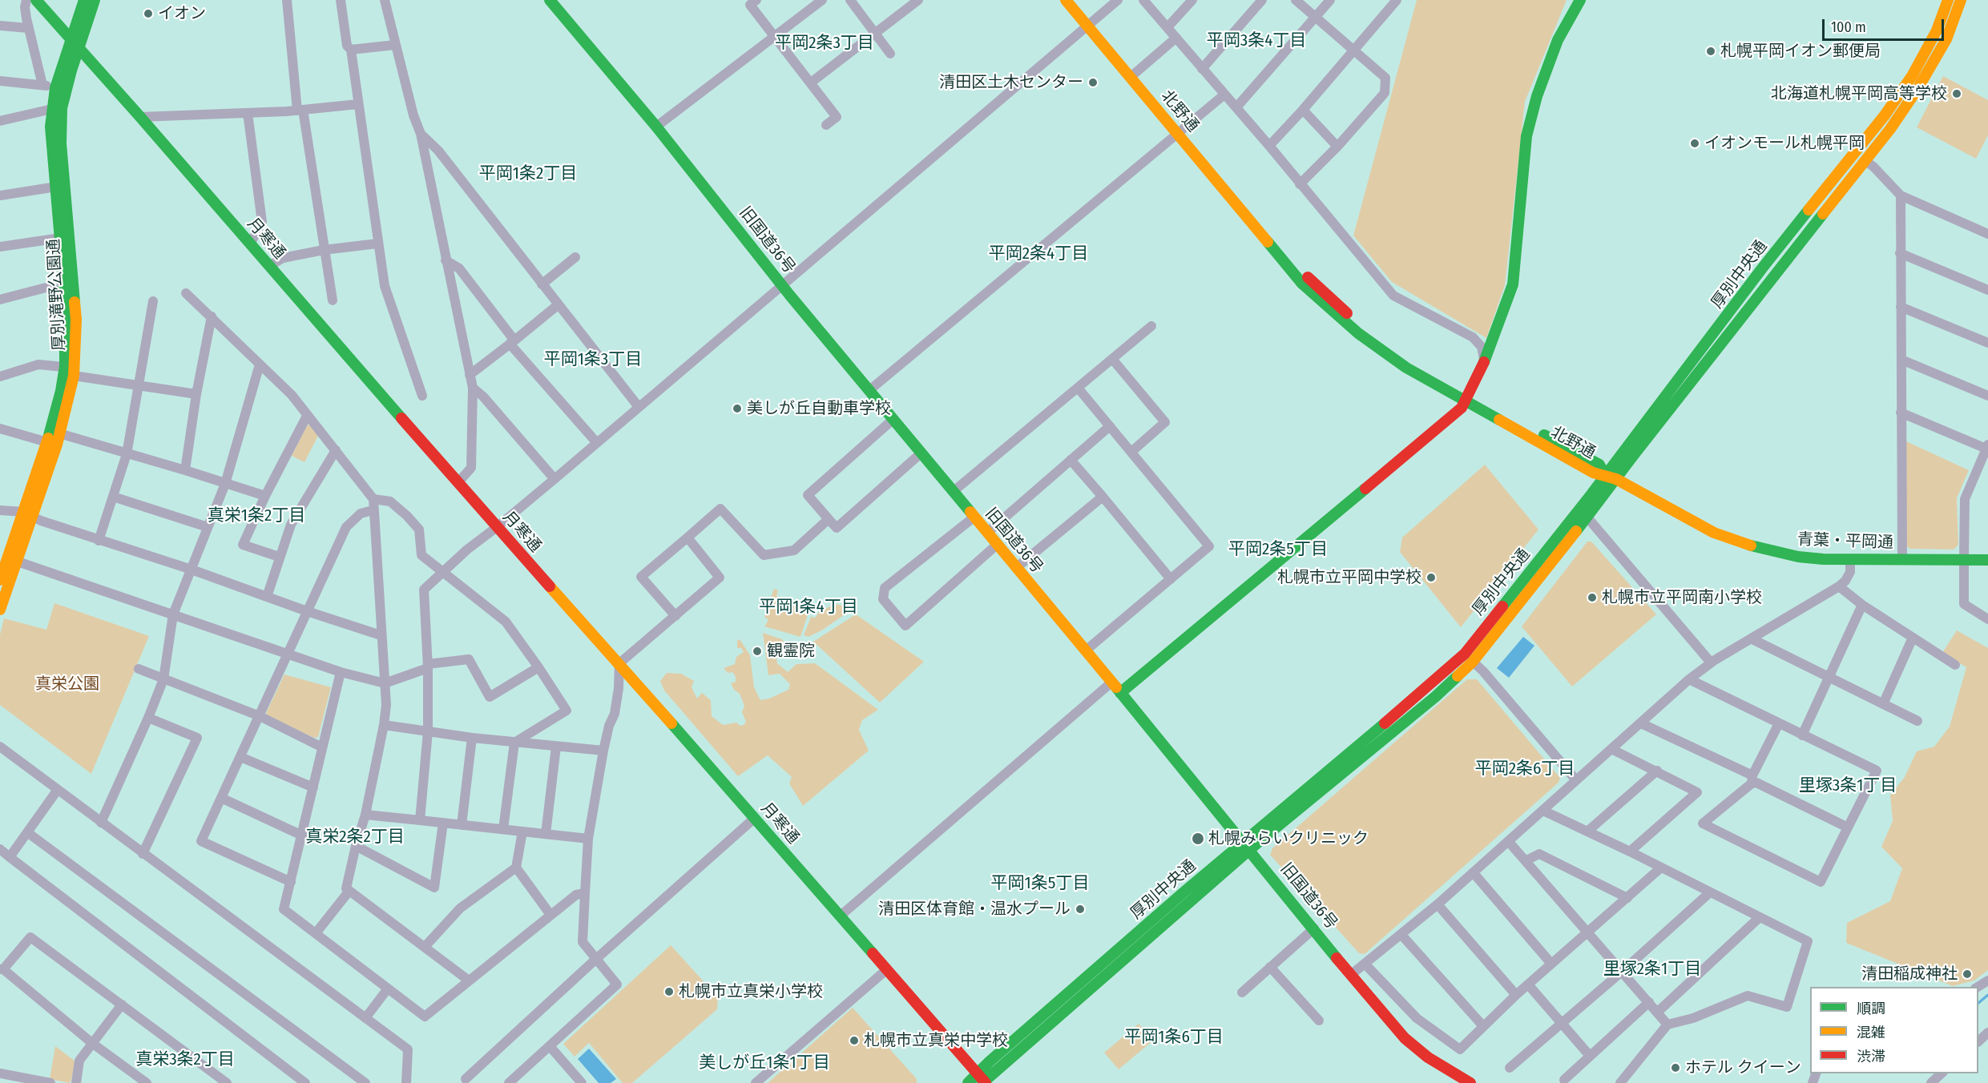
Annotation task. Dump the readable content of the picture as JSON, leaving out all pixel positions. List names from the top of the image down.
{
  "streets": {
    "main road": [
      "北野通",
      "月寒通",
      "旧国道36号",
      "厚別中央通",
      "厚別滝野公園通",
      "青葉・平岡通"
    ]
  },
  "crossings": [
    ["北野通", "厚別中央通"],
    ["北野通", "青葉・平岡通"],
    ["月寒通", "厚別中央通"],
    ["月寒通", "厚別滝野公園通"],
    ["旧国道36号", "厚別中央通"],
    ["厚別中央通", "青葉・平岡通"]
  ],
  "districts": [
    "平岡3条4丁目",
    "平岡2条3丁目",
    "平岡1条2丁目",
    "平岡2条4丁目",
    "平岡1条3丁目",
    "真栄1条2丁目",
    "平岡2条5丁目",
    "平岡1条4丁目",
    "平岡2条6丁目",
    "里塚3条1丁目",
    "真栄2条2丁目",
    "平岡1条5丁目",
    "里塚2条1丁目",
    "平岡1条6丁目",
    "真栄3条2丁目",
    "美しが丘1条1丁目"
  ],
  "parks": ["真栄公園"],
  "places": [
    "イオン",
    "札幌平岡イオン郵便局",
    "清田区土木センター",
    "北海道札幌平岡高等学校",
    "イオンモール札幌平岡",
    "美しが丘自動車学校",
    "札幌市立平岡中学校",
    "札幌市立平岡南小学校",
    "観霊院",
    "札幌みらいクリニック",
    "清田区体育館・温水プール",
    "清田稲成神社",
    "札幌市立真栄小学校",
    "札幌市立真栄中学校",
    "ホテル クイーン"
  ],
  "legend": ["順調", "混雑", "渋滞"],
  "scale_bar": "100 m"
}
